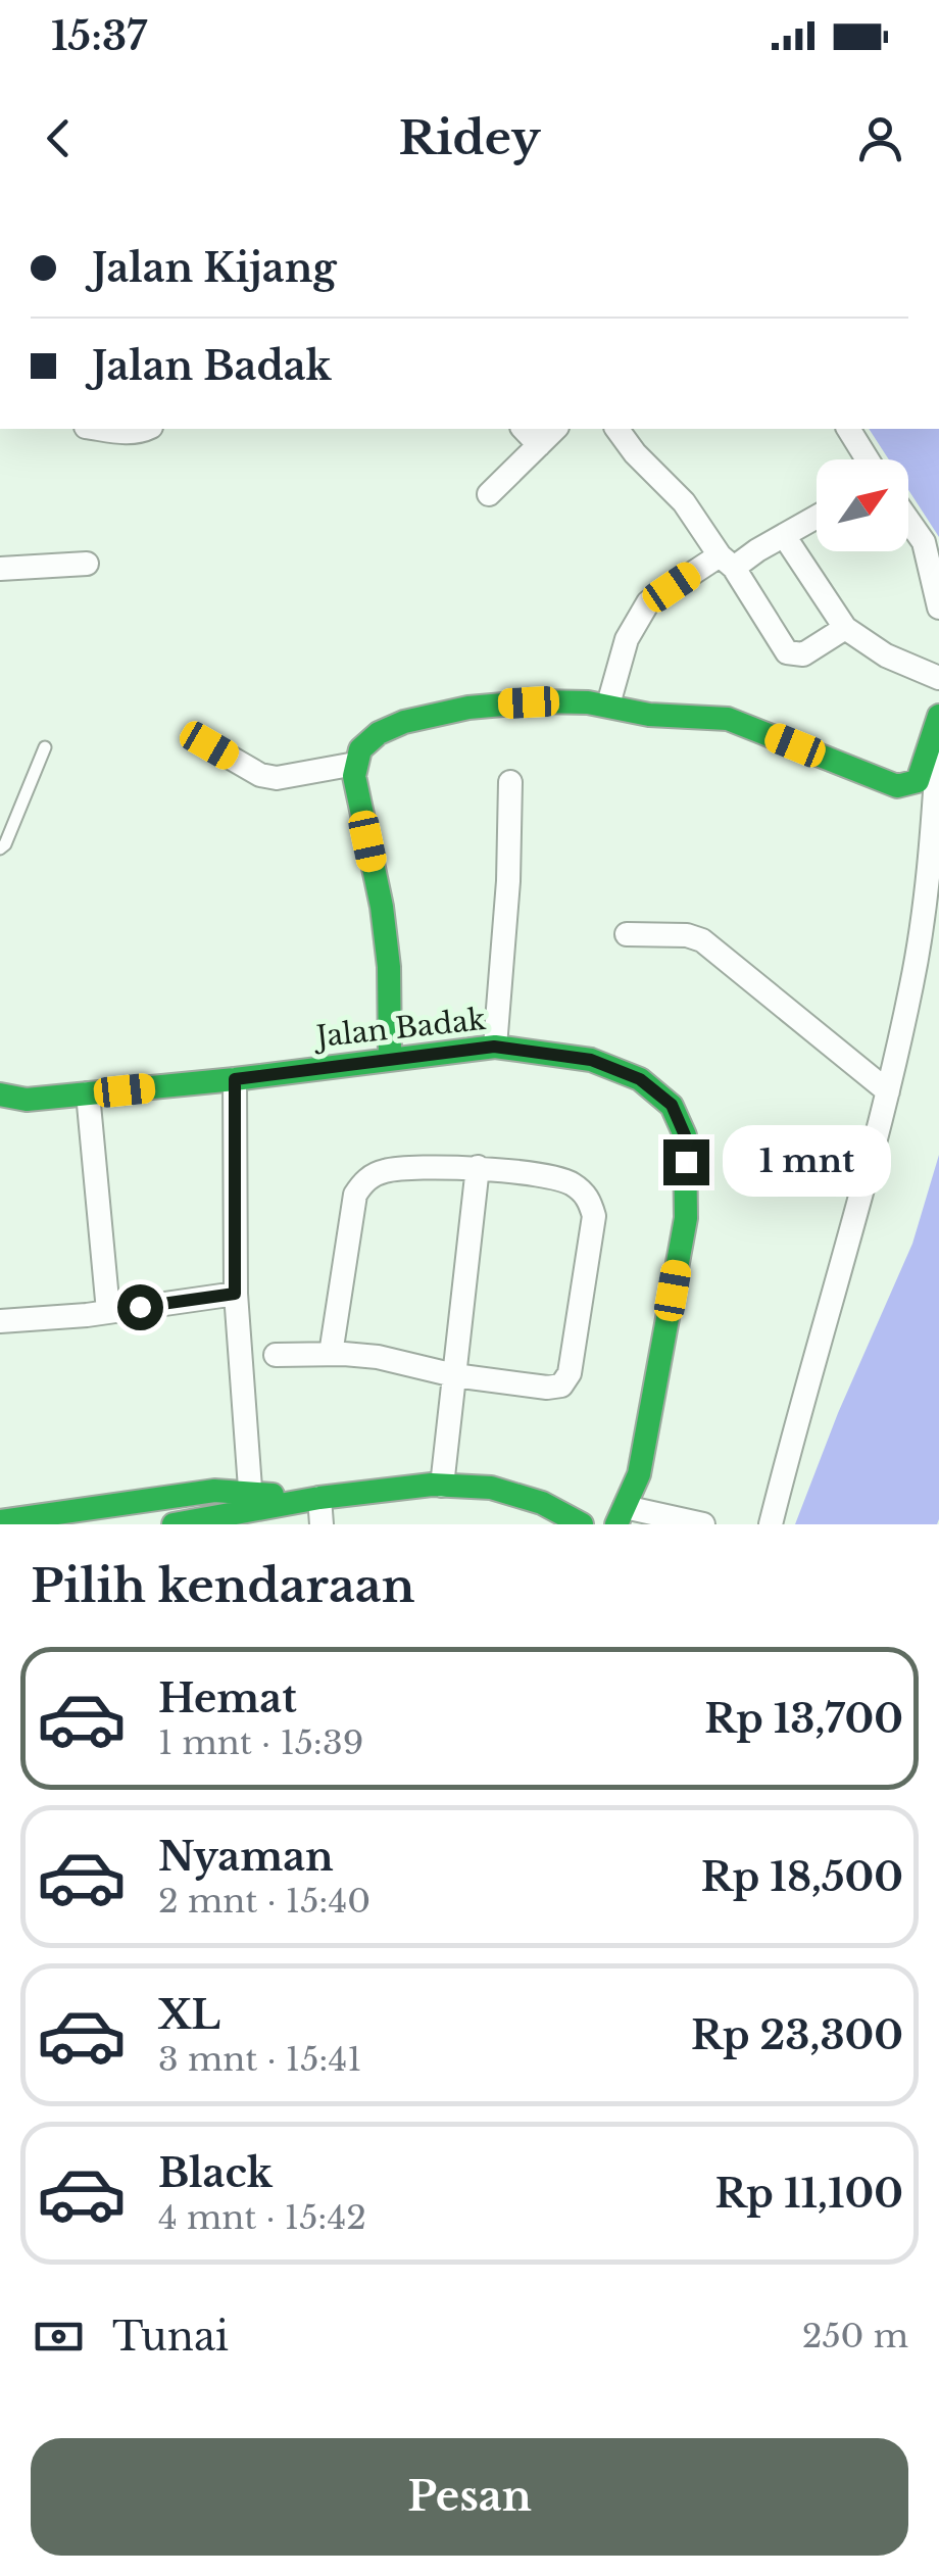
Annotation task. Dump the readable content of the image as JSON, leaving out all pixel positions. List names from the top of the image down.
{
  "streets": {
    "street": ["Jalan Badak"]
  },
  "north": "top right",
  "page": {
    "status": "15:37",
    "header": "Ridey",
    "banner": ["Jalan Kijang", "Jalan Badak"],
    "bubble": "1 mnt",
    "heading": "Pilih kendaraan",
    "list": [
      {
        "name": "Hemat",
        "note": "1 mnt · 15:39",
        "value": "Rp 13,700"
      },
      {
        "name": "Nyaman",
        "note": "2 mnt · 15:40",
        "value": "Rp 18,500"
      },
      {
        "name": "XL",
        "note": "3 mnt · 15:41",
        "value": "Rp 23,300"
      },
      {
        "name": "Black",
        "note": "4 mnt · 15:42",
        "value": "Rp 11,100"
      }
    ],
    "pay": ["Tunai", "250 m"],
    "buttons": "Pesan"
  }
}
